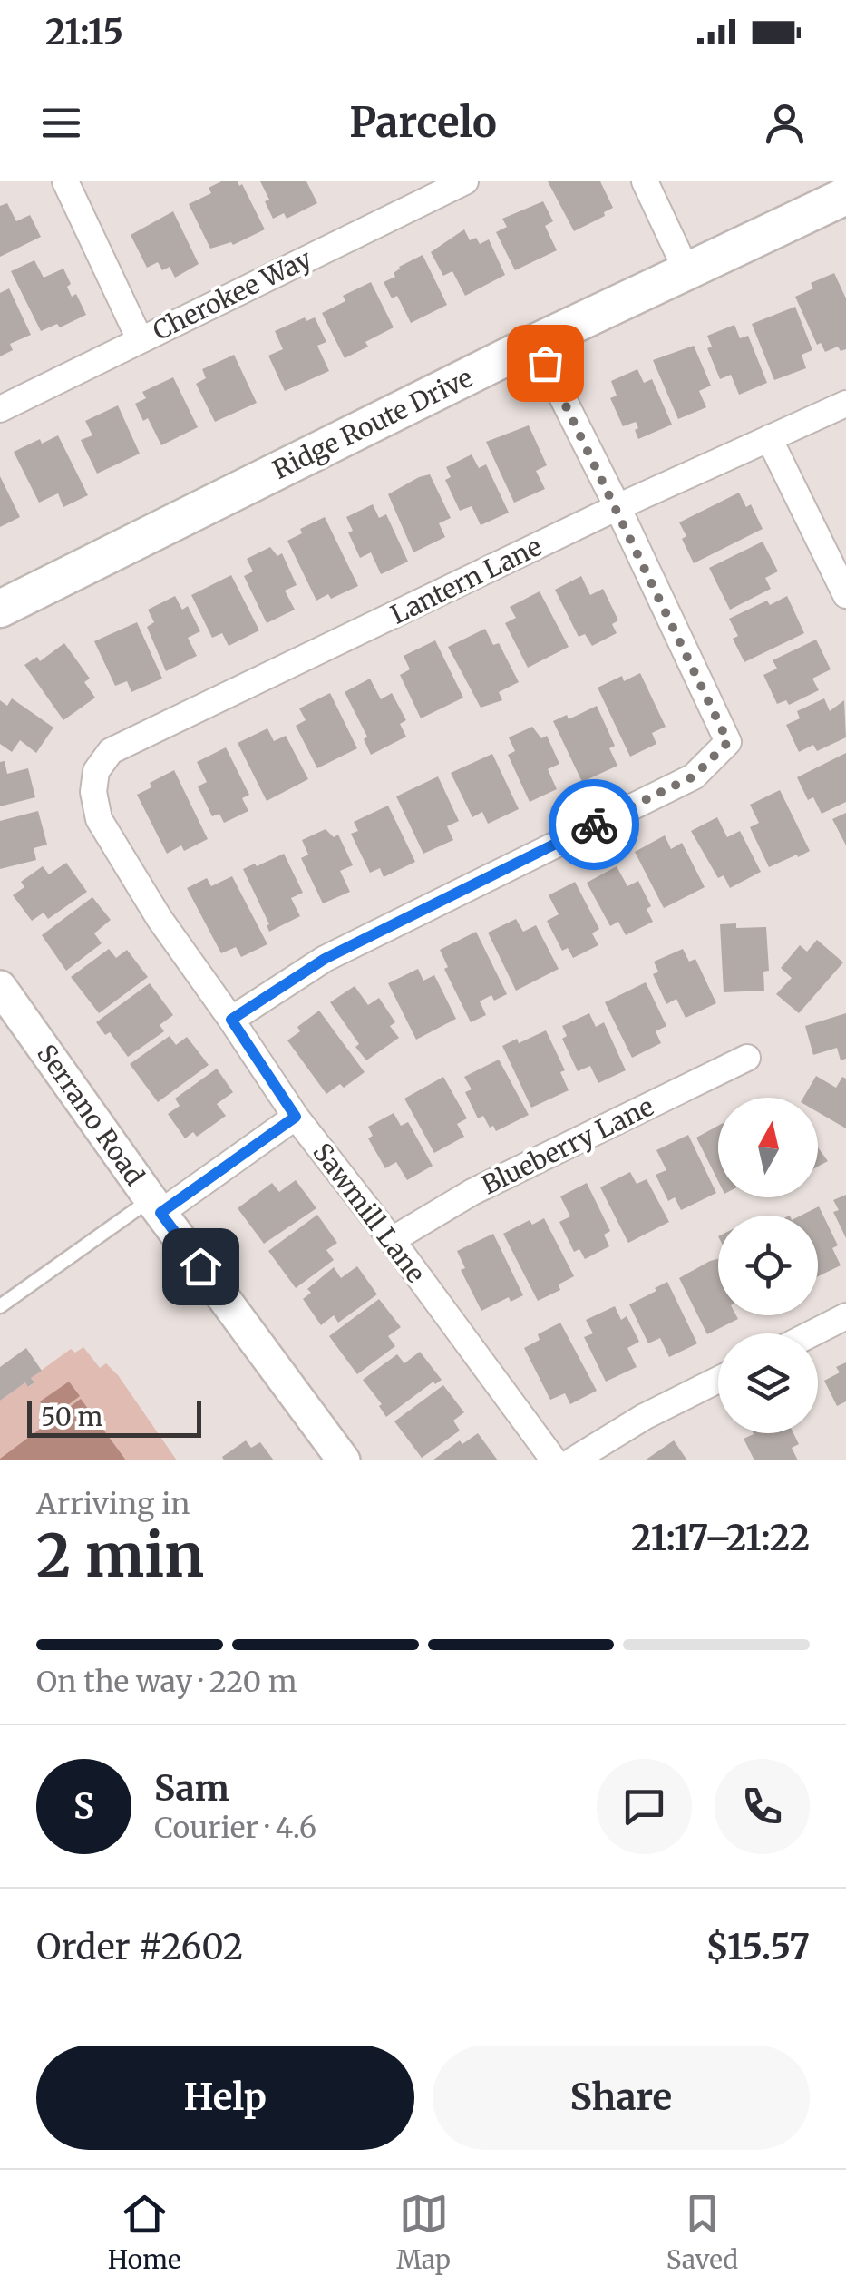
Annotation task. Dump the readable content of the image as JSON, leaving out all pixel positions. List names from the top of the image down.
{
  "streets": {
    "main road": ["Ridge Route Drive"],
    "street": [
      "Cherokee Way",
      "Lantern Lane",
      "Serrano Road",
      "Blueberry Lane",
      "Sawmill Lane"
    ]
  },
  "crossings": [
    ["Lantern Lane", "Sawmill Lane"],
    ["Blueberry Lane", "Sawmill Lane"]
  ],
  "scale_bar": "50 m",
  "north": "top",
  "page": {
    "status": "21:15",
    "header": "Parcelo",
    "scale": "50 m",
    "heading": ["2 min", "Arriving in", "21:17–21:22"],
    "panel": [
      "Sam",
      "Courier · 4.6",
      "Order #2602",
      "$15.57"
    ],
    "bar": "On the way · 220 m",
    "round": "S",
    "buttons": ["Help", "Share"],
    "tabs": ["Home", "Map", "Saved"]
  }
}
